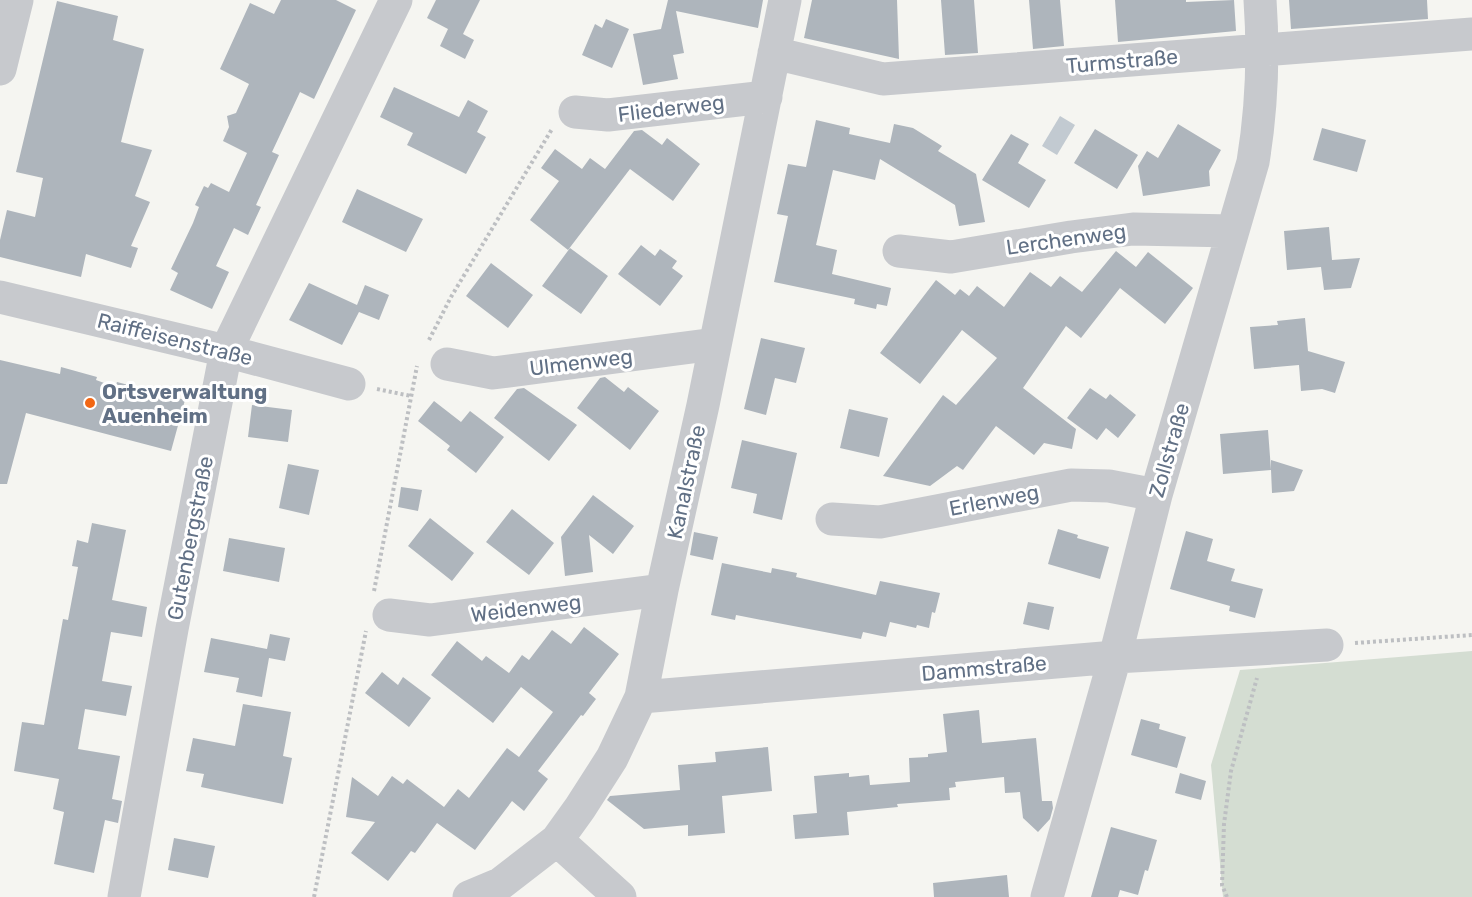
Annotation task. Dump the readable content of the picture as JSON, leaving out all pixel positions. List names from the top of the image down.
{
  "streets": {
    "street": [
      "Turmstraße",
      "Fliederweg",
      "Lerchenweg",
      "Raiffeisenstraße",
      "Ulmenweg",
      "Zollstraße",
      "Kanalstraße",
      "Erlenweg",
      "Gutenbergstraße",
      "Weidenweg",
      "Dammstraße"
    ]
  },
  "crossings": [
    ["Turmstraße", "Zollstraße"],
    ["Turmstraße", "Kanalstraße"],
    ["Fliederweg", "Kanalstraße"],
    ["Lerchenweg", "Zollstraße"],
    ["Raiffeisenstraße", "Gutenbergstraße"],
    ["Ulmenweg", "Kanalstraße"],
    ["Zollstraße", "Erlenweg"],
    ["Zollstraße", "Dammstraße"],
    ["Kanalstraße", "Weidenweg"],
    ["Kanalstraße", "Dammstraße"]
  ],
  "places": ["Ortsverwaltung Auenheim"]
}
